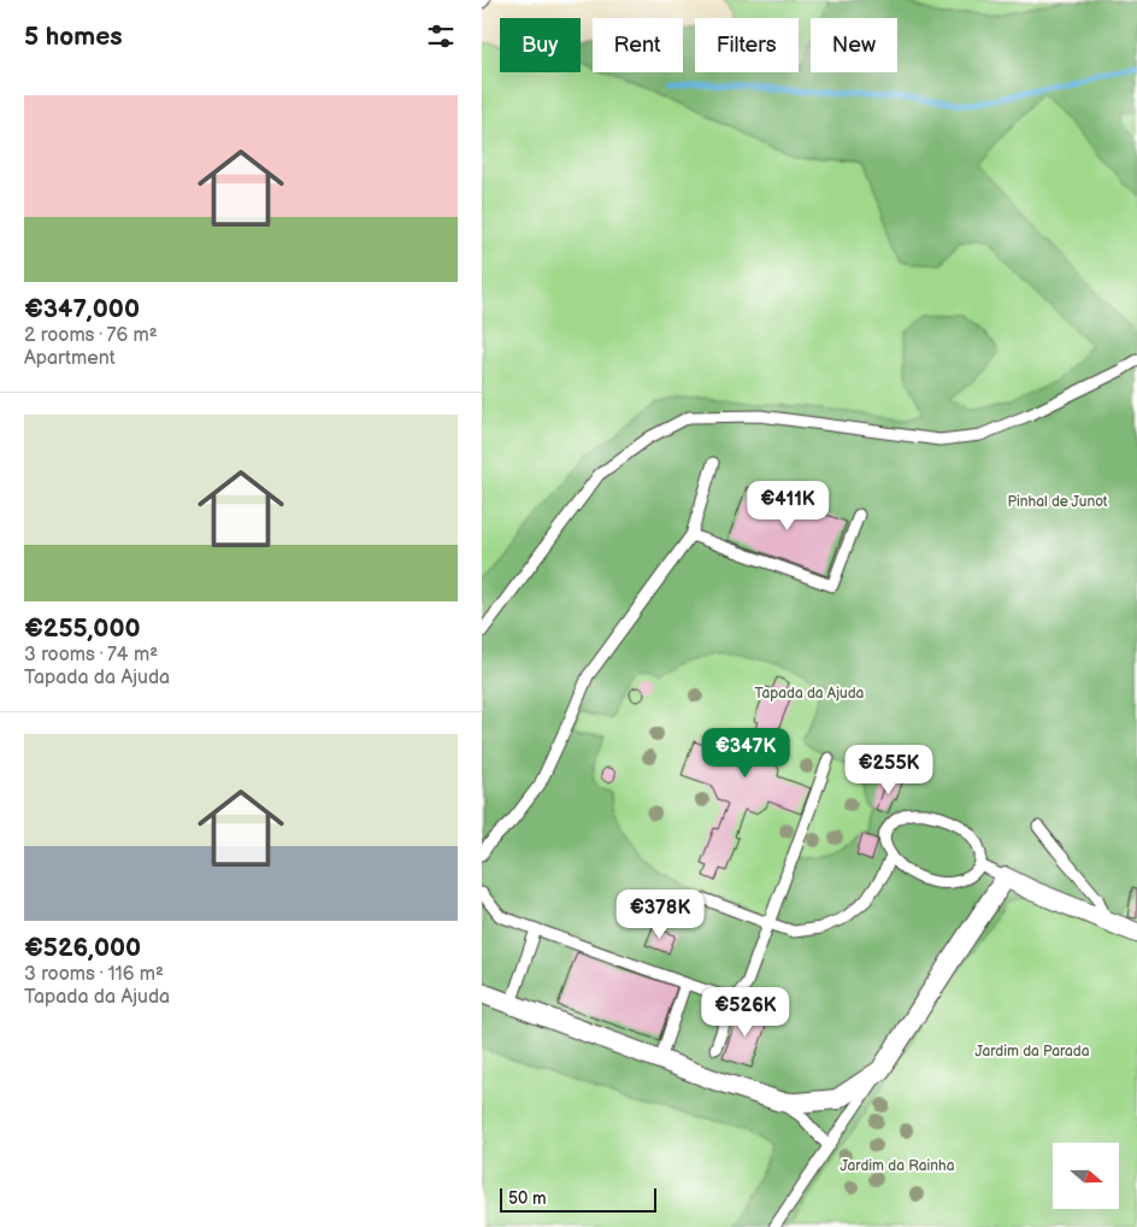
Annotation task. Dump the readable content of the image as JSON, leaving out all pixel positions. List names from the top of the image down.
{
  "parks": [
    "Pinhal de Junot",
    "Tapada da Ajuda",
    "Jardim da Parada",
    "Jardim da Rainha"
  ],
  "scale_bar": "50 m",
  "north": "right",
  "page": {
    "heading": "5 homes",
    "chip": [
      "Buy",
      "Rent",
      "Filters",
      "New"
    ],
    "list": [
      {
        "name": "€347,000",
        "note": "2 rooms · 76 m² · Apartment"
      },
      {
        "name": "€255,000",
        "note": "3 rooms · 74 m² · Tapada da Ajuda"
      },
      {
        "name": "€526,000",
        "note": "3 rooms · 116 m² · Tapada da Ajuda"
      }
    ],
    "price": [
      "€411K",
      "€347K",
      "€255K",
      "€378K",
      "€526K"
    ],
    "scale": "50 m"
  }
}
